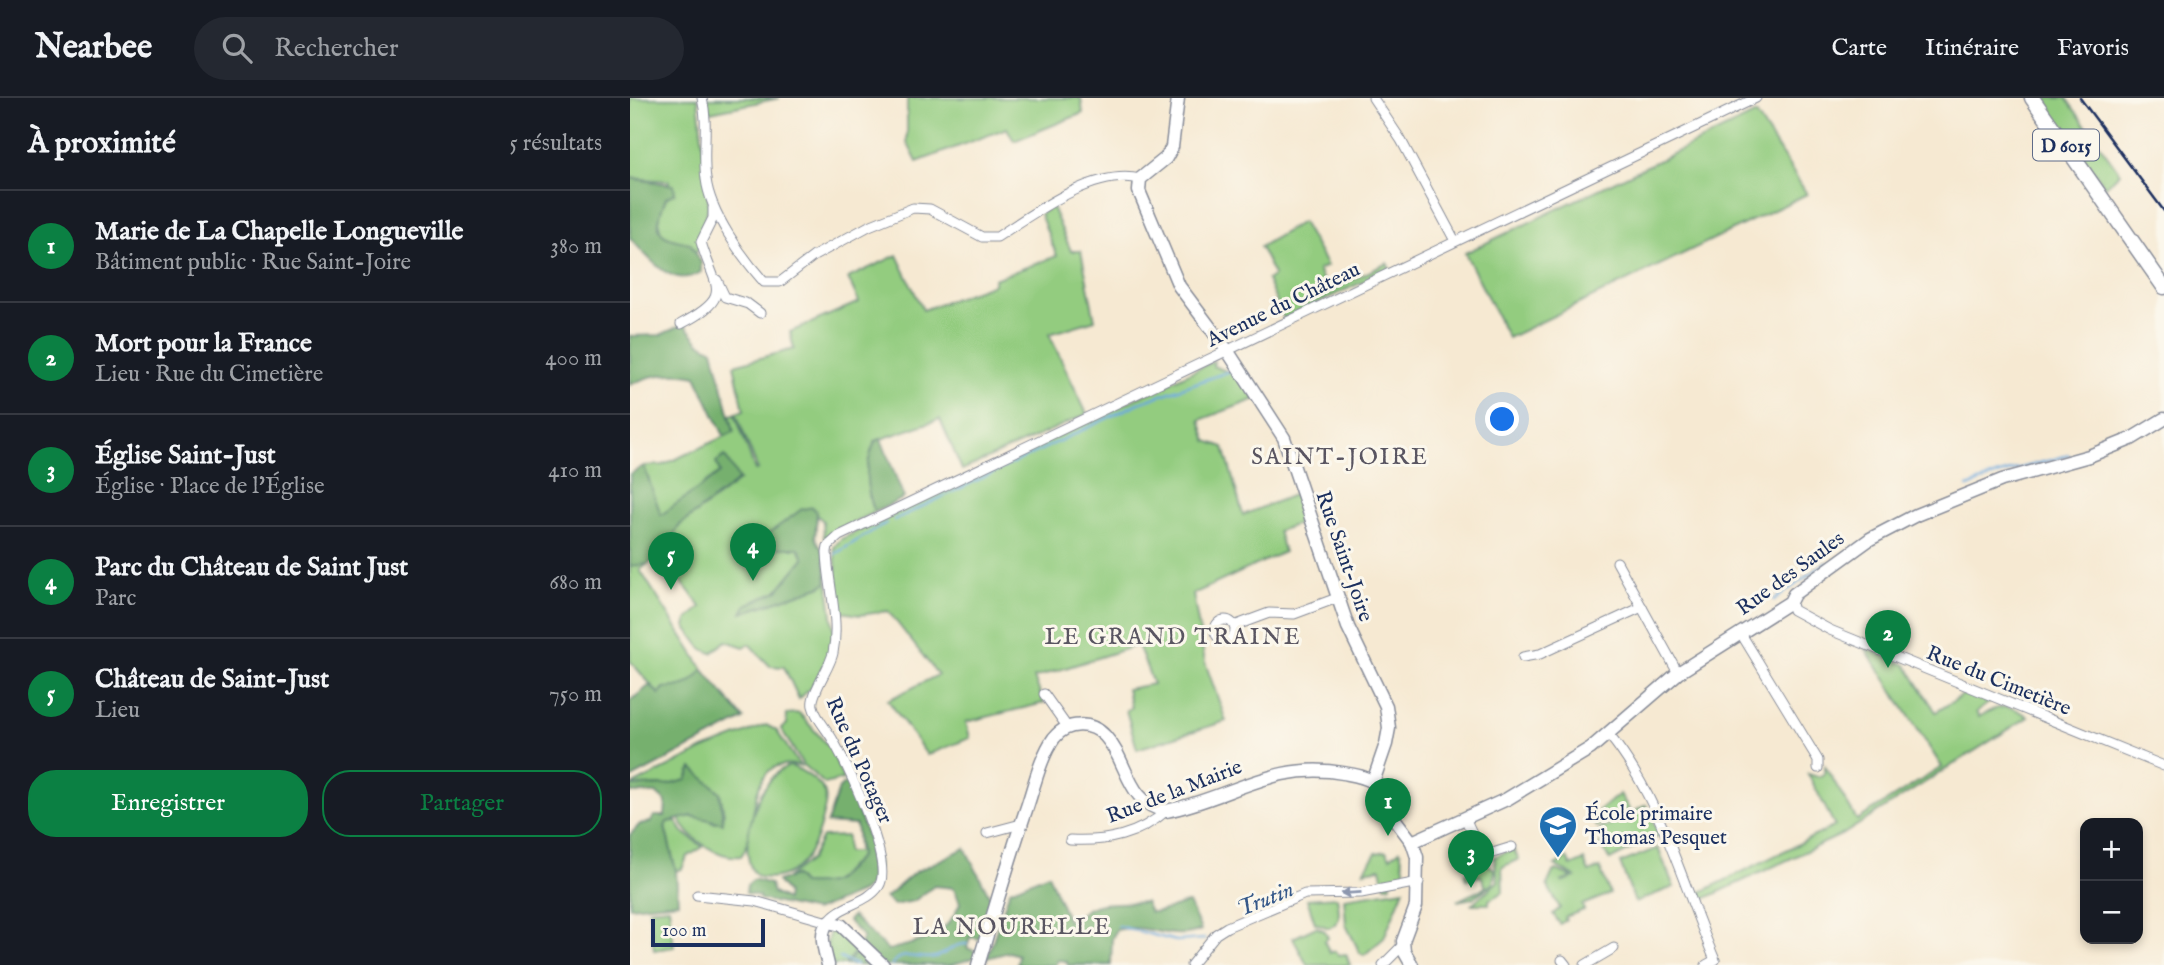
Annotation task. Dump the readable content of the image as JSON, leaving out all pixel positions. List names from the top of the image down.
{
  "streets": {
    "main road": ["D 6015"],
    "street": [
      "Avenue du Château",
      "Rue Saint-Joire",
      "Rue des Saules",
      "Rue du Cimetière",
      "Rue du Potager",
      "Rue de la Mairie"
    ]
  },
  "crossings": [
    ["Avenue du Château", "Rue Saint-Joire"],
    ["Avenue du Château", "Rue du Potager"],
    ["Rue Saint-Joire", "Rue de la Mairie"],
    ["Rue des Saules", "Rue du Cimetière"]
  ],
  "districts": ["SAINT-JOIRE", "LE GRAND TRAINE", "LA NOURELLE"],
  "water": ["Trutin"],
  "places": {
    "school or university": ["École primaire Thomas Pesquet"]
  },
  "scale_bar": "100 m",
  "page": {
    "header": "Nearbee",
    "search": "Rechercher",
    "nav": ["Carte", "Itinéraire", "Favoris"],
    "heading": ["À proximité", "5 résultats"],
    "list": [
      {
        "mark": "1",
        "name": "Marie de La Chapelle Longueville",
        "note": "Bâtiment public · Rue Saint-Joire",
        "value": "380 m"
      },
      {
        "mark": "2",
        "name": "Mort pour la France",
        "note": "Lieu · Rue du Cimetière",
        "value": "400 m"
      },
      {
        "mark": "3",
        "name": "Église Saint-Just",
        "note": "Église · Place de l'Église",
        "value": "410 m"
      },
      {
        "mark": "4",
        "name": "Parc du Château de Saint Just",
        "note": "Parc",
        "value": "680 m"
      },
      {
        "mark": "5",
        "name": "Château de Saint-Just",
        "note": "Lieu",
        "value": "750 m"
      }
    ],
    "pins": [
      "4",
      "5",
      "2",
      "1",
      "3"
    ],
    "buttons": ["Enregistrer", "Partager"],
    "map_buttons": ["+", "−"],
    "scale": "100 m"
  }
}
